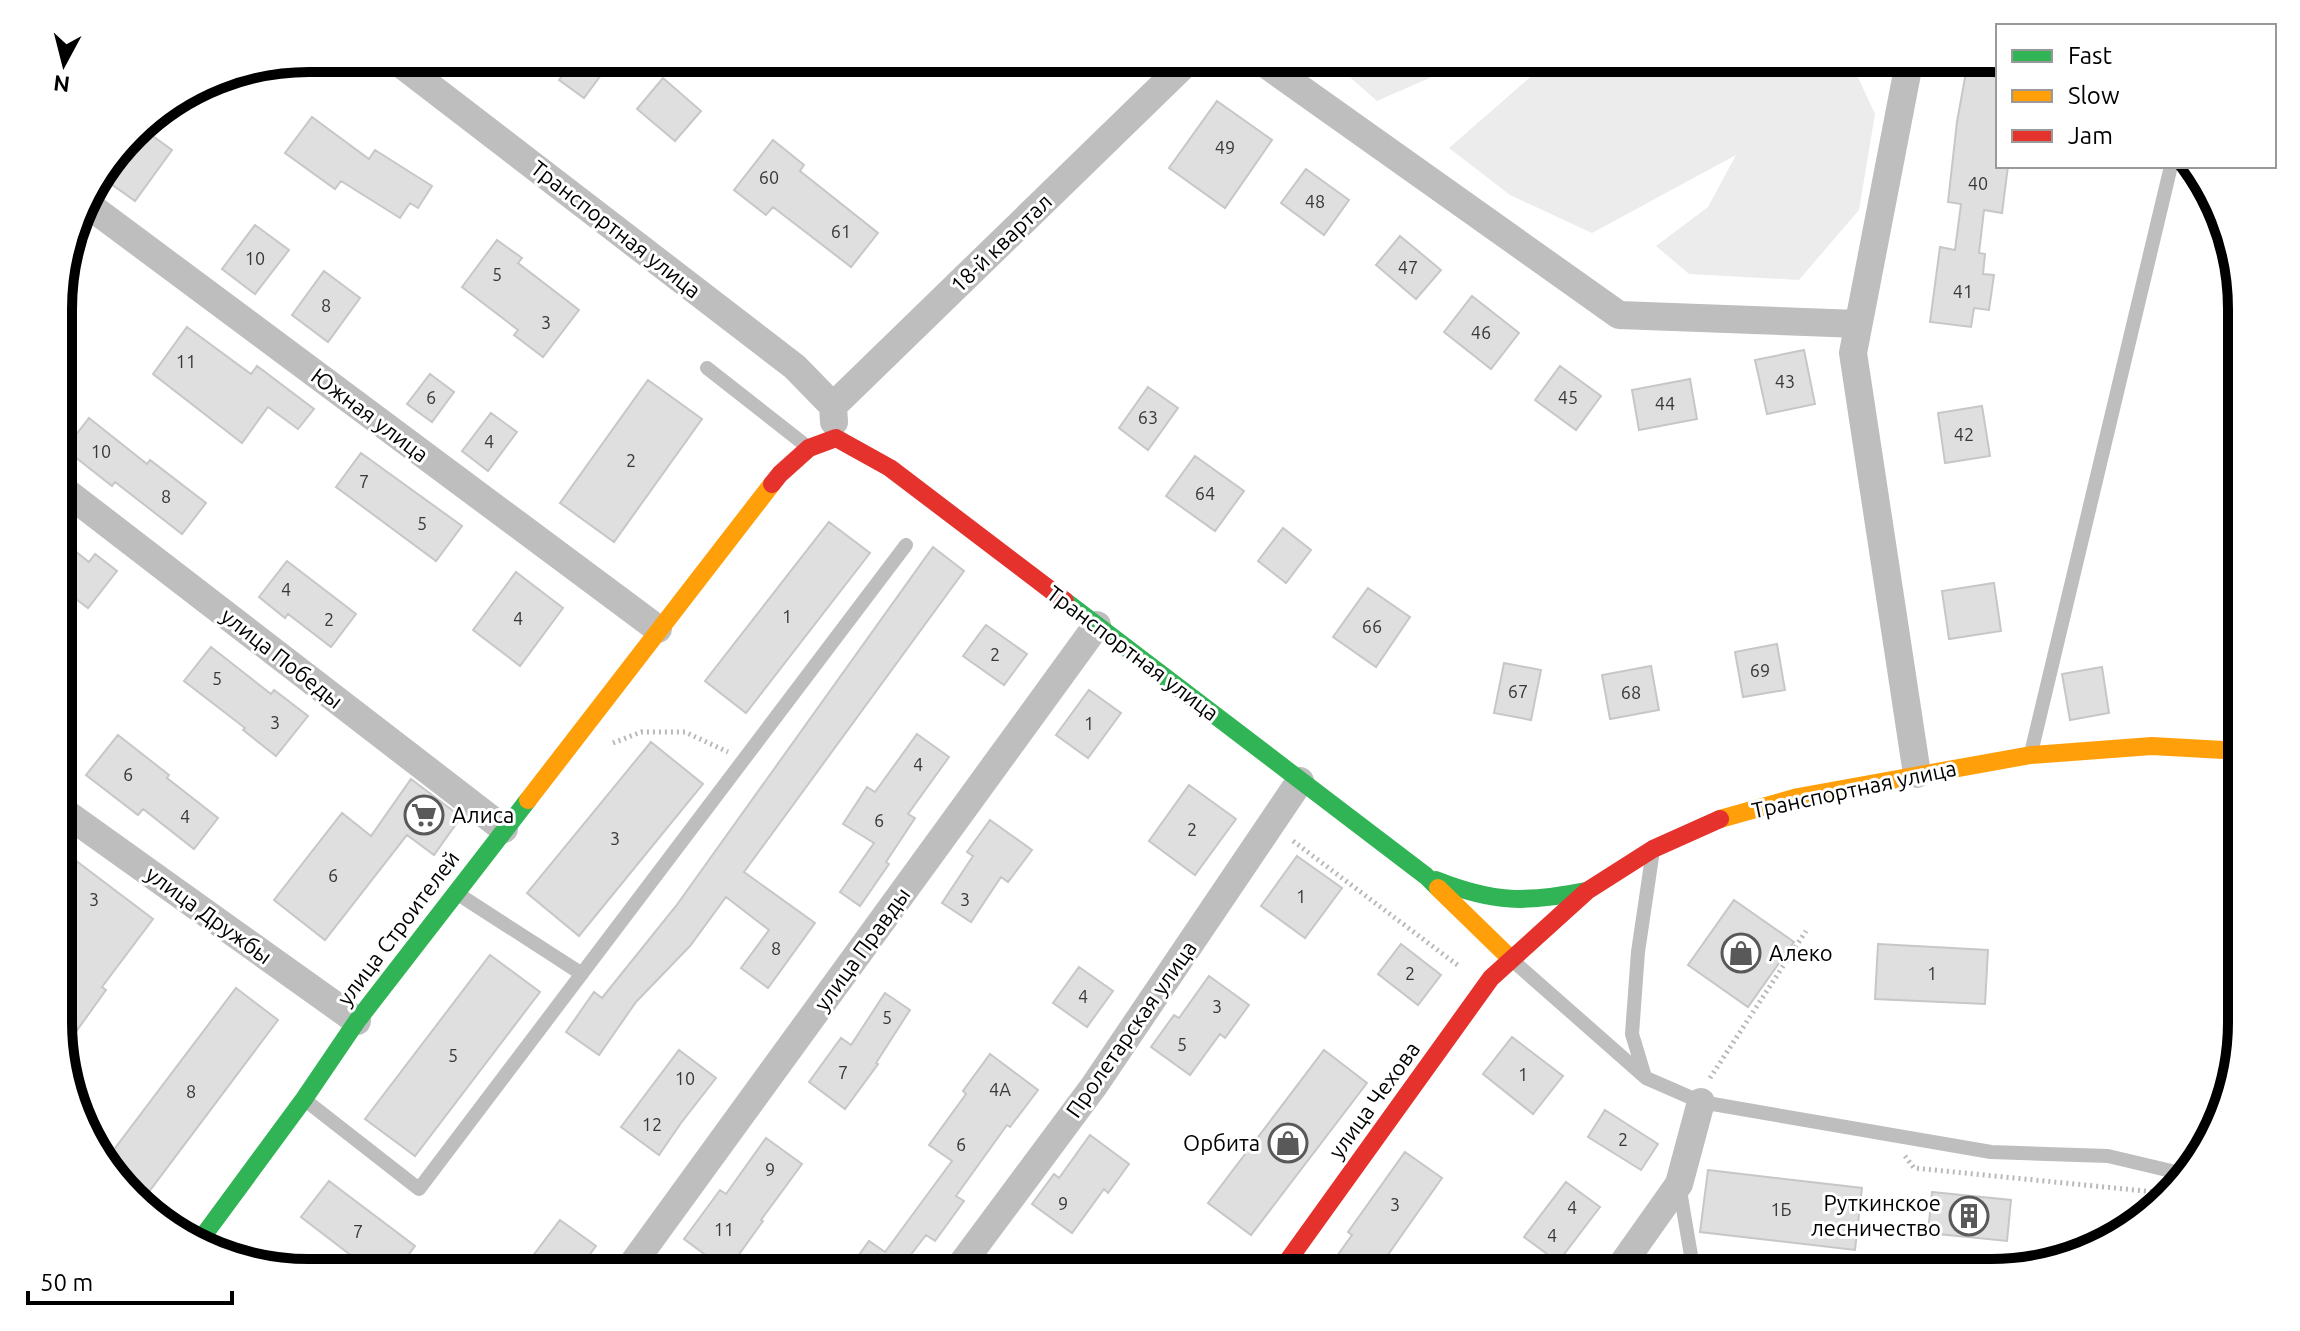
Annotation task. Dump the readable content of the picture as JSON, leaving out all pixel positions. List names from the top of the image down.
{
  "streets": {
    "street": [
      "Транспортная улица",
      "18-й квартал",
      "Южная улица",
      "улица Победы",
      "улица Дружбы",
      "улица Строителей",
      "улица Правды",
      "Пролетарская улица",
      "улица Чехова"
    ]
  },
  "crossings": [
    ["Транспортная улица", "18-й квартал"],
    ["Транспортная улица", "улица Строителей"],
    ["Транспортная улица", "улица Правды"],
    ["Транспортная улица", "Пролетарская улица"],
    ["Транспортная улица", "улица Чехова"],
    ["Южная улица", "улица Строителей"],
    ["улица Победы", "улица Строителей"],
    ["улица Дружбы", "улица Строителей"]
  ],
  "places": {
    "supermarket": ["Алиса"],
    "shop": ["Алеко", "Орбита"],
    "building": ["Руткинское лесничество"]
  },
  "house_numbers": [
    "49",
    "60",
    "40",
    "48",
    "61",
    "10",
    "47",
    "5",
    "41",
    "8",
    "3",
    "46",
    "11",
    "43",
    "6",
    "45",
    "44",
    "63",
    "42",
    "4",
    "10",
    "2",
    "7",
    "64",
    "8",
    "5",
    "4",
    "1",
    "4",
    "2",
    "66",
    "2",
    "69",
    "5",
    "67",
    "68",
    "3",
    "1",
    "4",
    "6",
    "4",
    "6",
    "2",
    "3",
    "6",
    "1",
    "3",
    "3",
    "8",
    "2",
    "1",
    "4",
    "3",
    "5",
    "5",
    "5",
    "7",
    "1",
    "10",
    "4А",
    "8",
    "12",
    "2",
    "6",
    "9",
    "9",
    "3",
    "4",
    "1Б",
    "11",
    "7",
    "4"
  ],
  "legend": ["Fast", "Slow", "Jam"],
  "scale_bar": "50 m",
  "north": "bottom"
}
